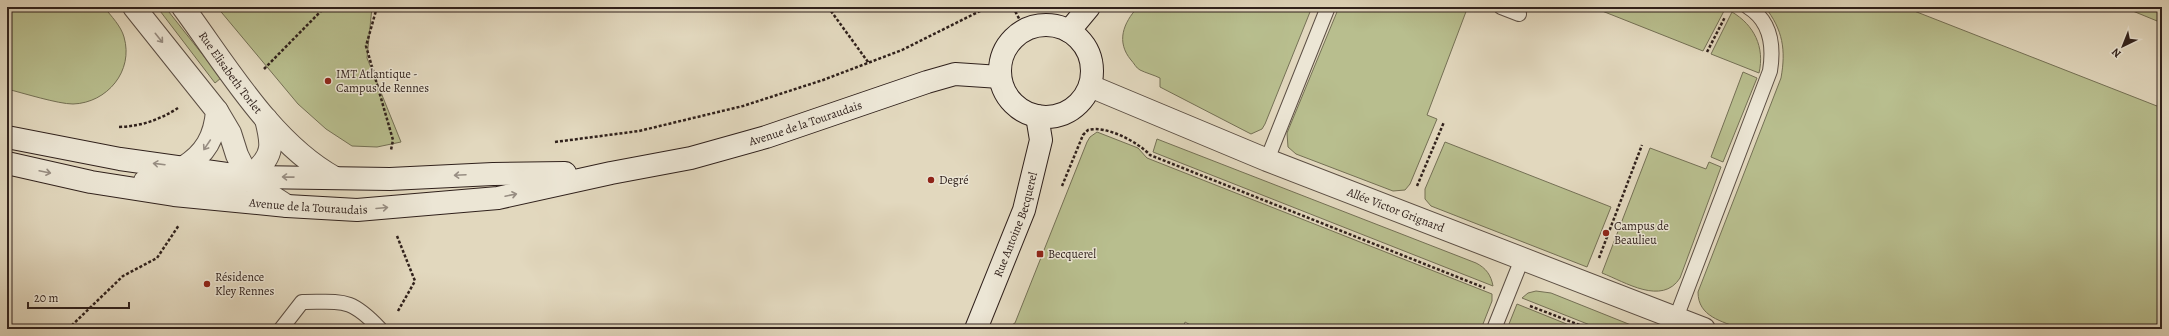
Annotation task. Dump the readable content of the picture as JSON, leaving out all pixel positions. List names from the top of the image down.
{
  "streets": {
    "main road": [
      "Rue Elisabeth Torlet",
      "Avenue de la Touraudais",
      "Allée Victor Grignard",
      "Rue Antoine Becquerel"
    ]
  },
  "crossings": [
    ["Rue Elisabeth Torlet", "Avenue de la Touraudais"],
    ["Avenue de la Touraudais", "Allée Victor Grignard"],
    ["Avenue de la Touraudais", "Rue Antoine Becquerel"],
    ["Allée Victor Grignard", "Rue Antoine Becquerel"]
  ],
  "places": {
    "other": [
      "IMT Atlantique - Campus de Rennes",
      "Degré",
      "Campus de Beaulieu",
      "Résidence Kley Rennes"
    ],
    "transit": ["Becquerel"]
  },
  "scale_bar": "20 m",
  "north": "bottom left"
}
